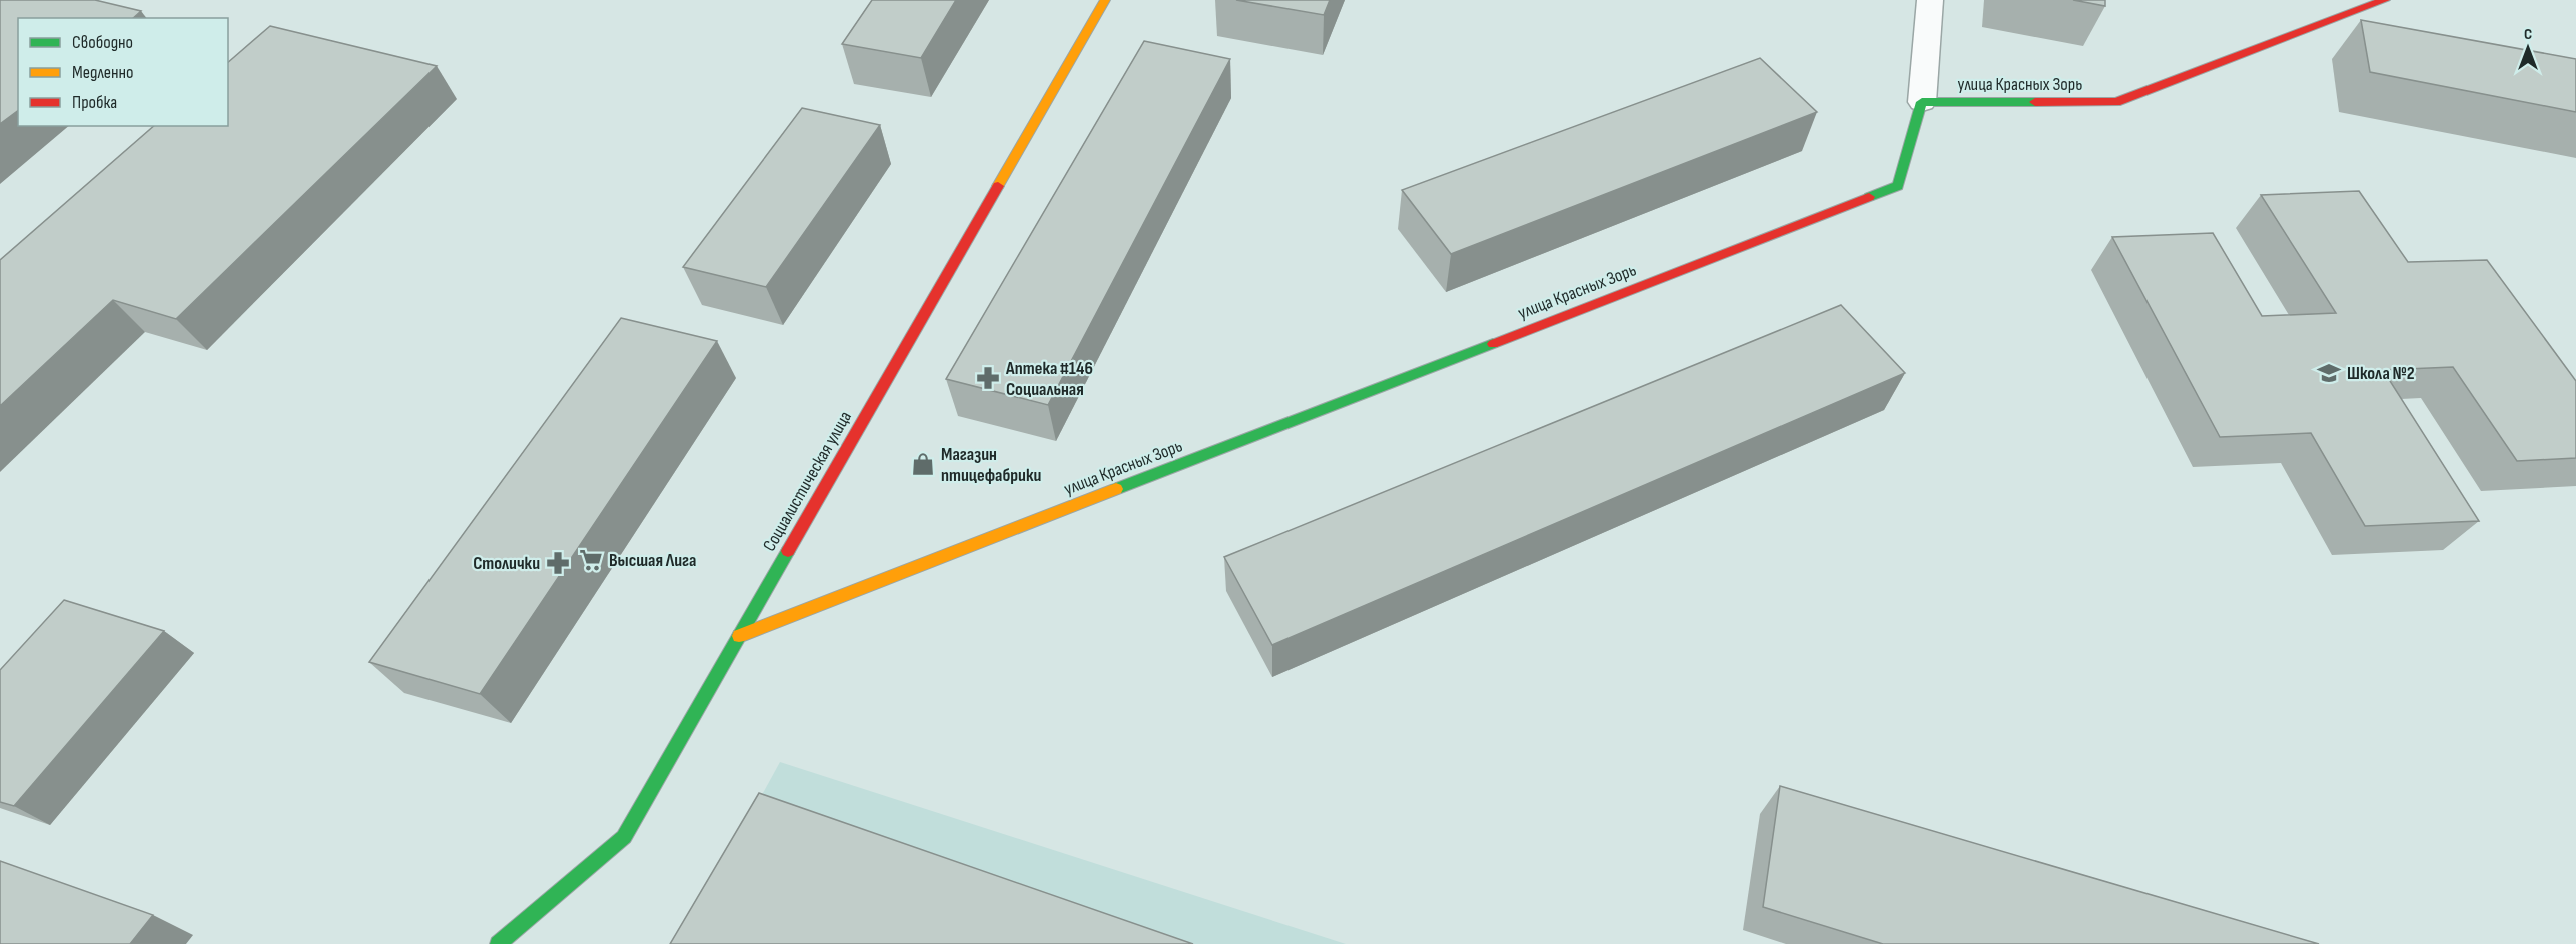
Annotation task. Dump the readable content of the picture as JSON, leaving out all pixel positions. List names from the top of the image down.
{
  "streets": {
    "street": ["улица Красных Зорь", "Социалистическая улица"]
  },
  "crossings": [
    ["улица Красных Зорь", "Социалистическая улица"]
  ],
  "places": {
    "school or university": ["Школа №2"],
    "pharmacy": ["Аптека #146 Социальная", "Столички"],
    "shop": ["Магазин птицефабрики"],
    "supermarket": ["Высшая Лига"]
  },
  "legend": ["Свободно", "Медленно", "Пробка"],
  "north": "top"
}
